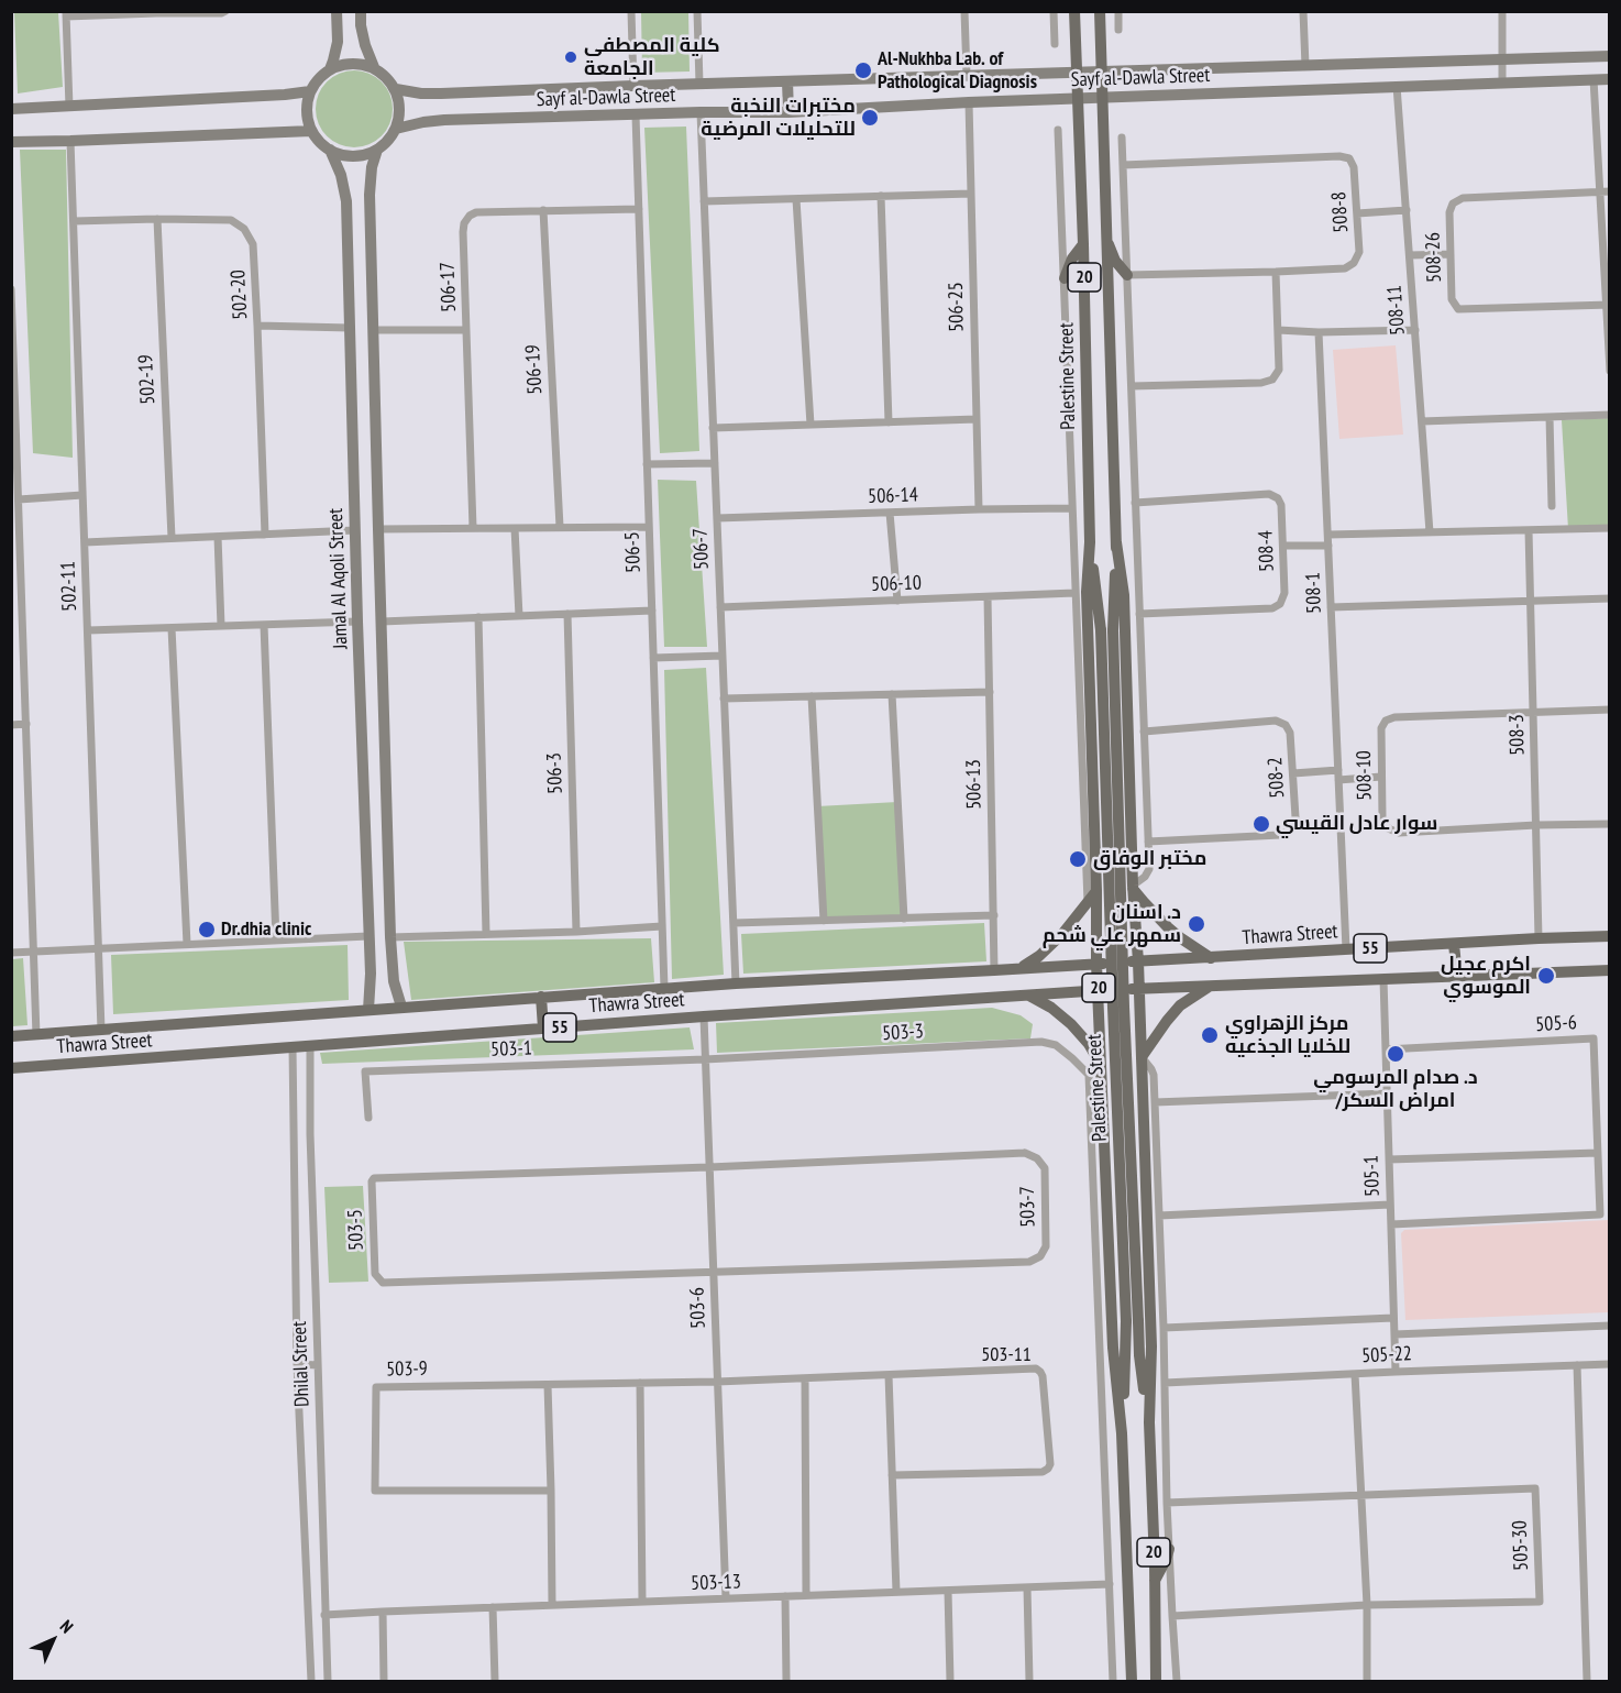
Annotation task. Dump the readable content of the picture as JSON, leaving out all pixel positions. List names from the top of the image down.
{
  "streets": {
    "main road": [
      "20",
      "Palestine Street",
      "Thawra Street",
      "55"
    ],
    "street": [
      "Sayf al-Dawla Street",
      "508-8",
      "508-26",
      "506-17",
      "502-20",
      "506-25",
      "508-11",
      "506-19",
      "502-19",
      "506-14",
      "506-7",
      "508-4",
      "506-5",
      "Jamal Al Aqoli Street",
      "506-10",
      "502-11",
      "508-1",
      "508-3",
      "506-3",
      "508-10",
      "508-2",
      "506-13",
      "505-6",
      "503-3",
      "503-1",
      "505-1",
      "503-7",
      "503-5",
      "503-6",
      "503-11",
      "505-22",
      "Dhilal Street",
      "503-9",
      "505-30",
      "503-13"
    ]
  },
  "crossings": [
    ["Sayf al-Dawla Street", "506-25"],
    ["Sayf al-Dawla Street", "508-11"],
    ["Sayf al-Dawla Street", "Palestine Street"],
    ["Sayf al-Dawla Street", "506-7"],
    ["Sayf al-Dawla Street", "506-5"],
    ["Sayf al-Dawla Street", "Jamal Al Aqoli Street"],
    ["506-17", "506-19"],
    ["506-17", "506-5"],
    ["502-20", "502-19"],
    ["502-20", "502-11"],
    ["506-25", "506-14"],
    ["Palestine Street", "Thawra Street"],
    ["Palestine Street", "55"],
    ["506-14", "506-7"],
    ["506-7", "506-10"],
    ["506-7", "Thawra Street"],
    ["506-5", "Thawra Street"],
    ["Jamal Al Aqoli Street", "Thawra Street"],
    ["506-10", "506-13"],
    ["502-11", "Thawra Street"],
    ["508-1", "Thawra Street"],
    ["508-3", "508-10"],
    ["508-3", "Thawra Street"],
    ["506-13", "Thawra Street"],
    ["Thawra Street", "503-6"],
    ["Thawra Street", "Dhilal Street"],
    ["55", "505-1"],
    ["505-6", "505-1"],
    ["503-3", "503-1"],
    ["503-3", "503-6"],
    ["503-3", "503-13"],
    ["503-1", "503-6"],
    ["505-1", "505-22"],
    ["503-7", "503-5"],
    ["503-7", "503-6"],
    ["503-5", "503-6"],
    ["503-6", "503-11"],
    ["503-6", "503-9"],
    ["503-6", "503-13"],
    ["503-11", "503-9"],
    ["Dhilal Street", "503-13"]
  ],
  "places": [
    "كلية المصطفى الجامعة",
    "Al-Nukhba Lab. of Pathological Diagnosis",
    "مختبرات النخبة للتحليلات المرضية",
    "سوار عادل القيسي",
    "مختبر الوفاق",
    "د. اسنان سمهر علي شحم",
    "Dr.dhia clinic",
    "اكرم عجيل الموسوي",
    "مركز الزهراوي للخلايا الجذعيه",
    "د. صدام المرسومي /امراض السكر"
  ],
  "north": "top right"
}
